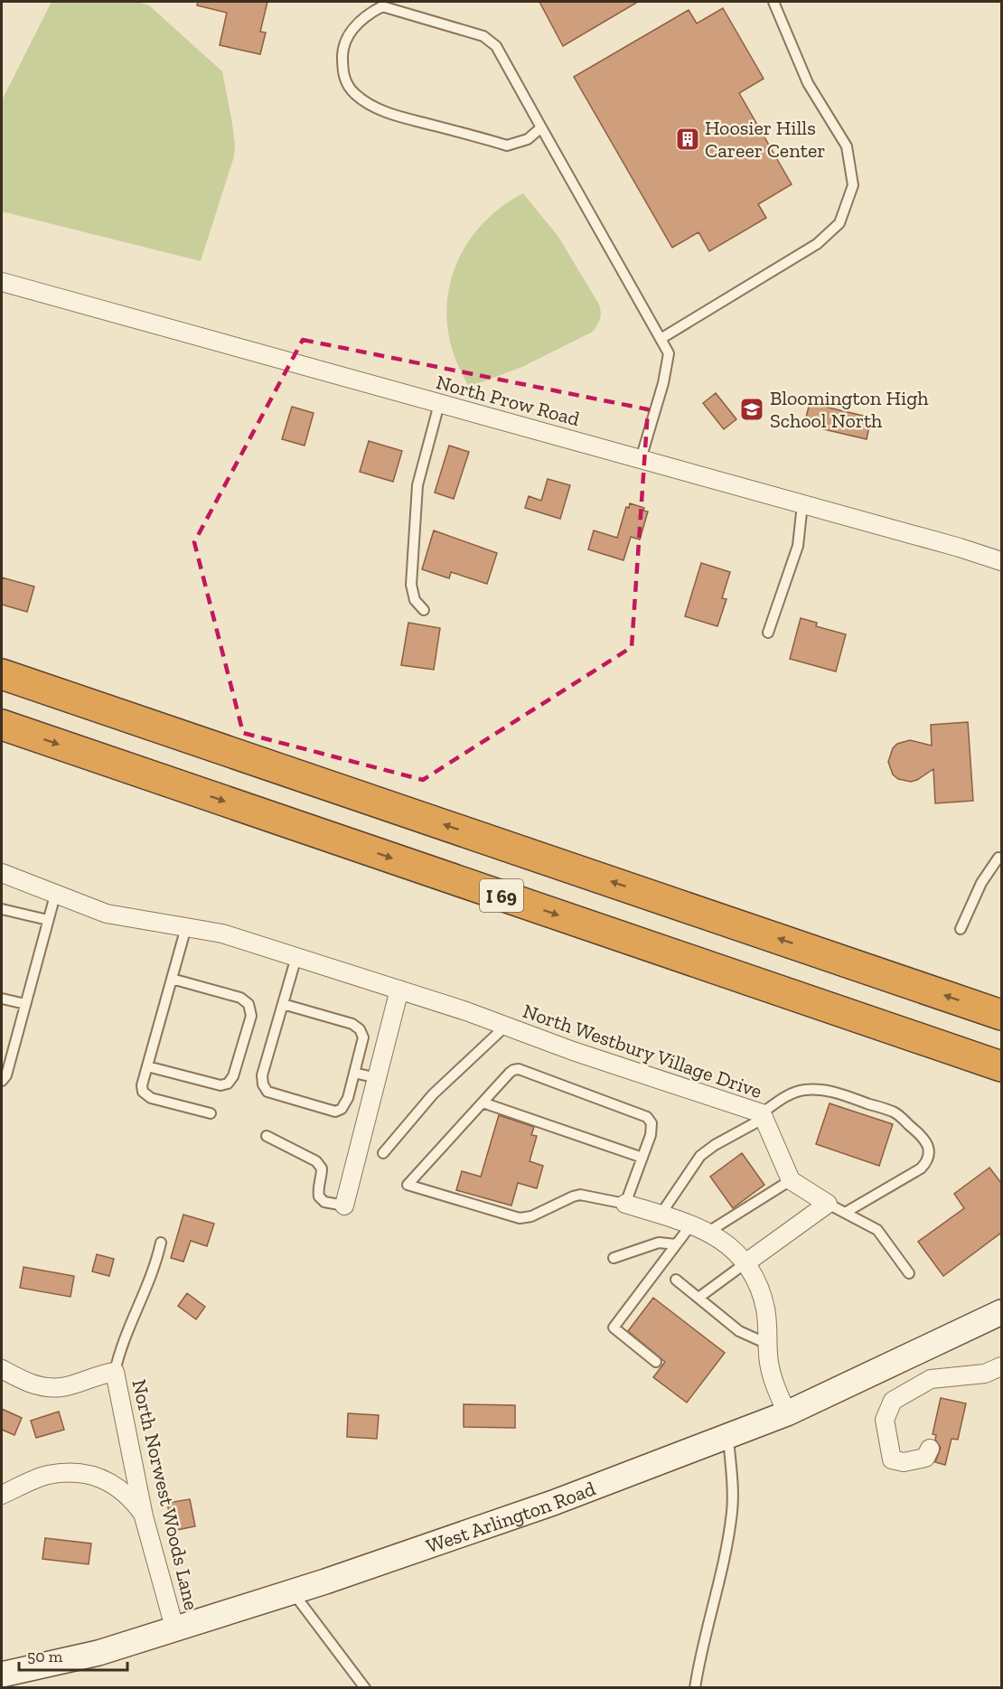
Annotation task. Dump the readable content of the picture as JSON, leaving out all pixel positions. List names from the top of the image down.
{
  "streets": {
    "highway": ["I 69"],
    "street": [
      "North Prow Road",
      "North Westbury Village Drive",
      "North Norwest Woods Lane",
      "West Arlington Road"
    ]
  },
  "crossings": [
    ["North Norwest Woods Lane", "West Arlington Road"]
  ],
  "places": {
    "building": ["Hoosier Hills Career Center"],
    "school or university": ["Bloomington High School North"]
  },
  "scale_bar": "50 m"
}
